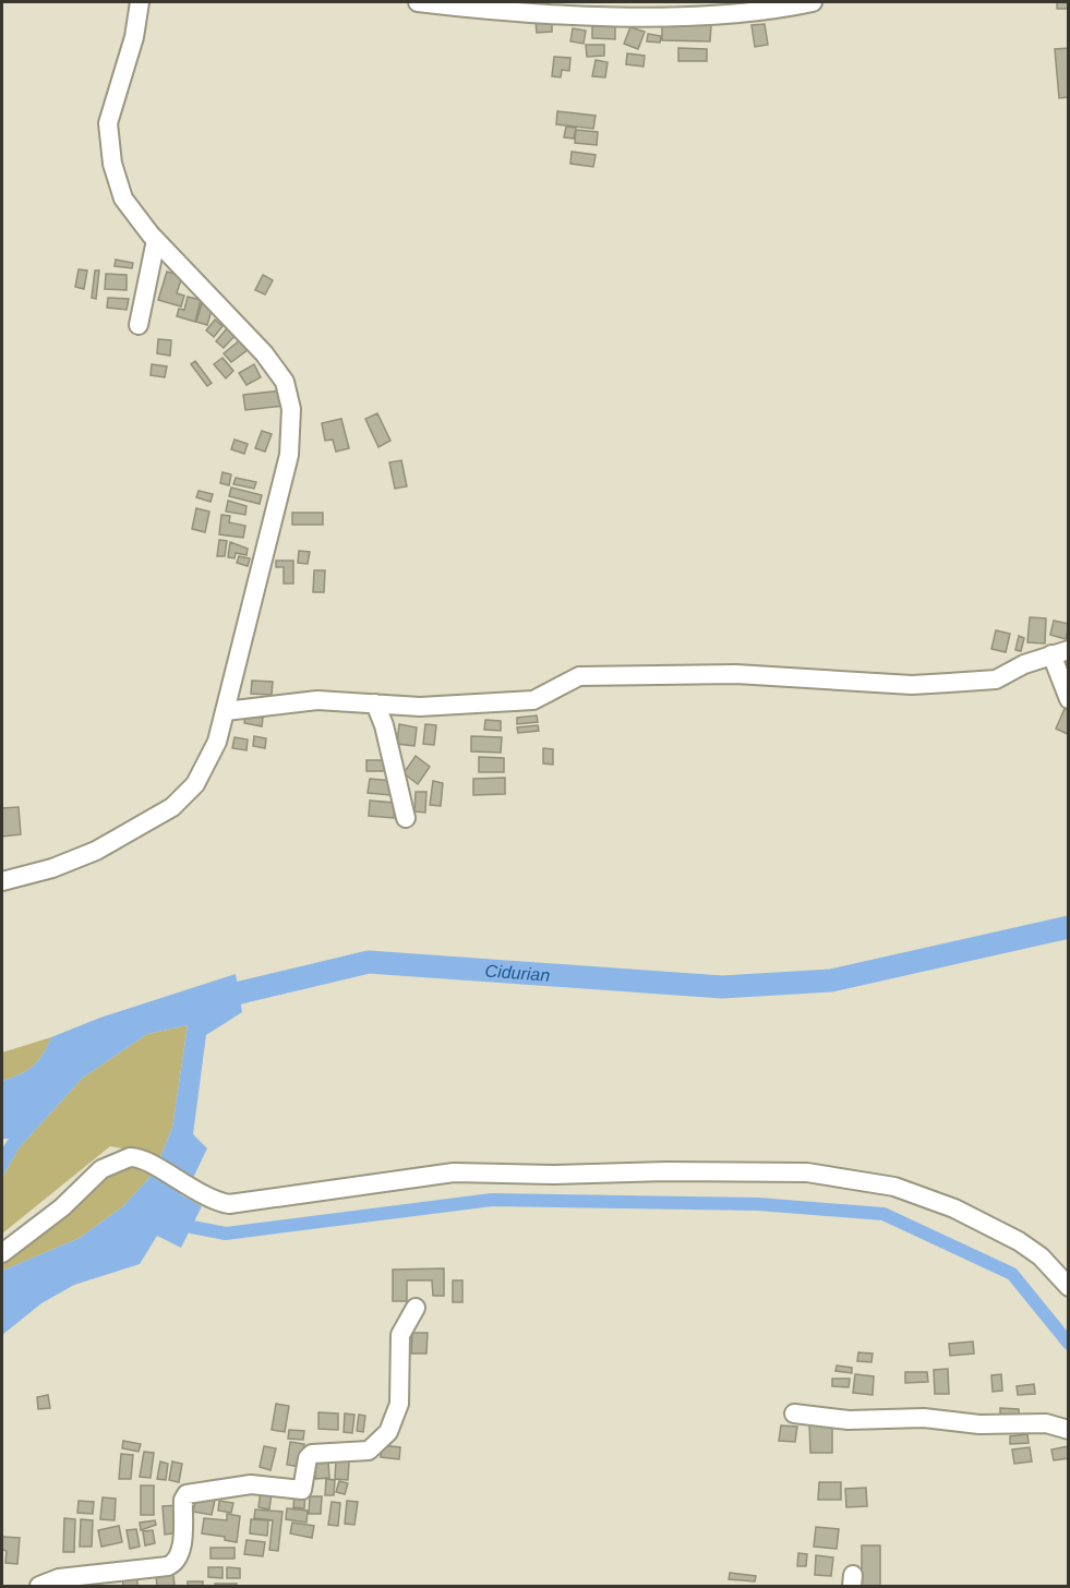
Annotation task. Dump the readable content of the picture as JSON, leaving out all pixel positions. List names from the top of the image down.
{
  "water": ["Cidurian"]
}
